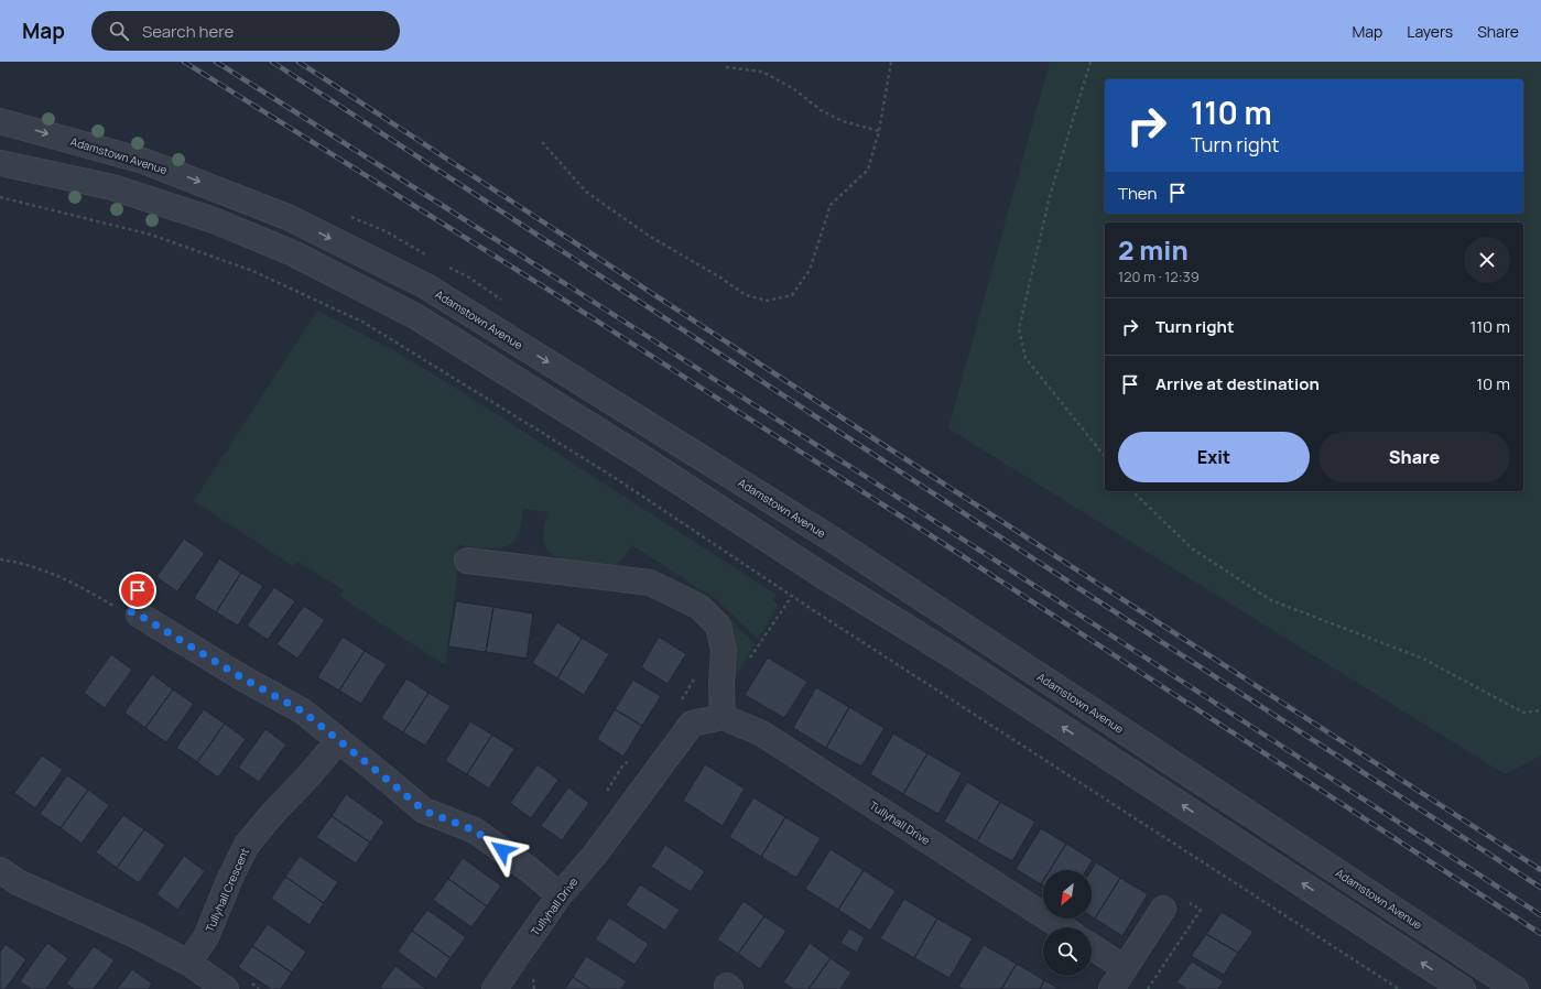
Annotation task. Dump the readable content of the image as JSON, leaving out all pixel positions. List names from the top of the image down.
{
  "streets": {
    "street": ["Adamstown Avenue", "Tullyhall Drive", "Tullyhall Crescent"]
  },
  "north": "bottom left",
  "page": {
    "header": "Map",
    "search": "Search here",
    "nav": ["Map", "Layers", "Share"],
    "turn": ["110 m", "Turn right"],
    "then": "Then",
    "heading": ["2 min", "120 m · 12:39"],
    "list": [
      {
        "name": "Turn right",
        "value": "110 m"
      },
      {
        "name": "Arrive at destination",
        "value": "10 m"
      }
    ],
    "buttons": ["Exit", "Share"]
  }
}
